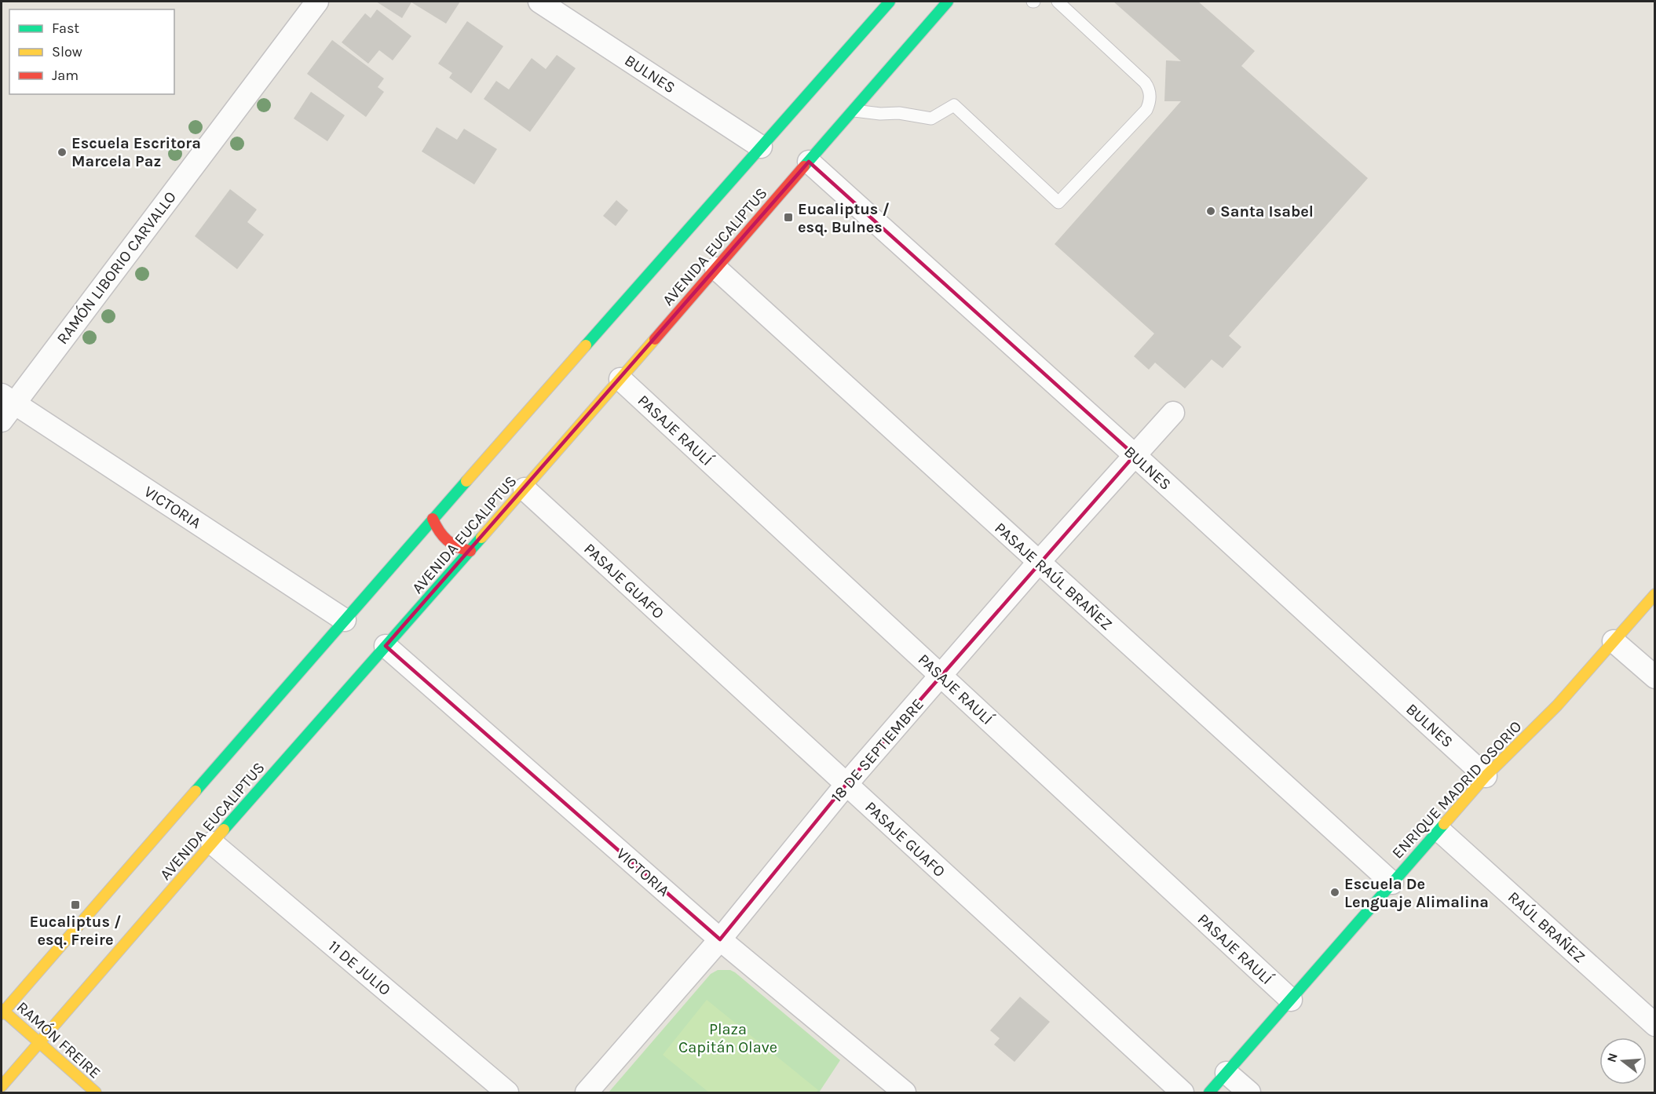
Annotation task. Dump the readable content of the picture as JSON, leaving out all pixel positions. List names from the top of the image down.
{
  "streets": {
    "main road": ["AVENIDA EUCALIPTUS", "ENRIQUE MADRID OSORIO", "RAMÓN FREIRE"],
    "street": [
      "BULNES",
      "RAMÓN LIBORIO CARVALLO",
      "PASAJE RAULÍ",
      "VICTORIA",
      "PASAJE RAÚL BRAÑEZ",
      "PASAJE GUAFO",
      "18 DE SEPTIEMBRE",
      "RAÚL BRAÑEZ",
      "11 DE JULIO"
    ]
  },
  "crossings": [
    ["BULNES", "AVENIDA EUCALIPTUS"],
    ["BULNES", "18 DE SEPTIEMBRE"],
    ["BULNES", "ENRIQUE MADRID OSORIO"],
    ["AVENIDA EUCALIPTUS", "PASAJE RAULÍ"],
    ["AVENIDA EUCALIPTUS", "VICTORIA"],
    ["AVENIDA EUCALIPTUS", "PASAJE RAÚL BRAÑEZ"],
    ["AVENIDA EUCALIPTUS", "PASAJE GUAFO"],
    ["AVENIDA EUCALIPTUS", "11 DE JULIO"],
    ["AVENIDA EUCALIPTUS", "RAMÓN FREIRE"],
    ["RAMÓN LIBORIO CARVALLO", "VICTORIA"],
    ["PASAJE RAULÍ", "18 DE SEPTIEMBRE"],
    ["PASAJE RAULÍ", "ENRIQUE MADRID OSORIO"],
    ["VICTORIA", "18 DE SEPTIEMBRE"],
    ["PASAJE RAÚL BRAÑEZ", "18 DE SEPTIEMBRE"],
    ["PASAJE RAÚL BRAÑEZ", "ENRIQUE MADRID OSORIO"],
    ["PASAJE GUAFO", "18 DE SEPTIEMBRE"],
    ["ENRIQUE MADRID OSORIO", "RAÚL BRAÑEZ"]
  ],
  "parks": ["Plaza Capitán Olave"],
  "places": {
    "other": ["Escuela Escritora Marcela Paz", "Santa Isabel", "Escuela De Lenguaje Alimalina"],
    "transit": ["Eucaliptus / esq. Bulnes", "Eucaliptus / esq. Freire"]
  },
  "legend": ["Fast", "Slow", "Jam"],
  "north": "left"
}
